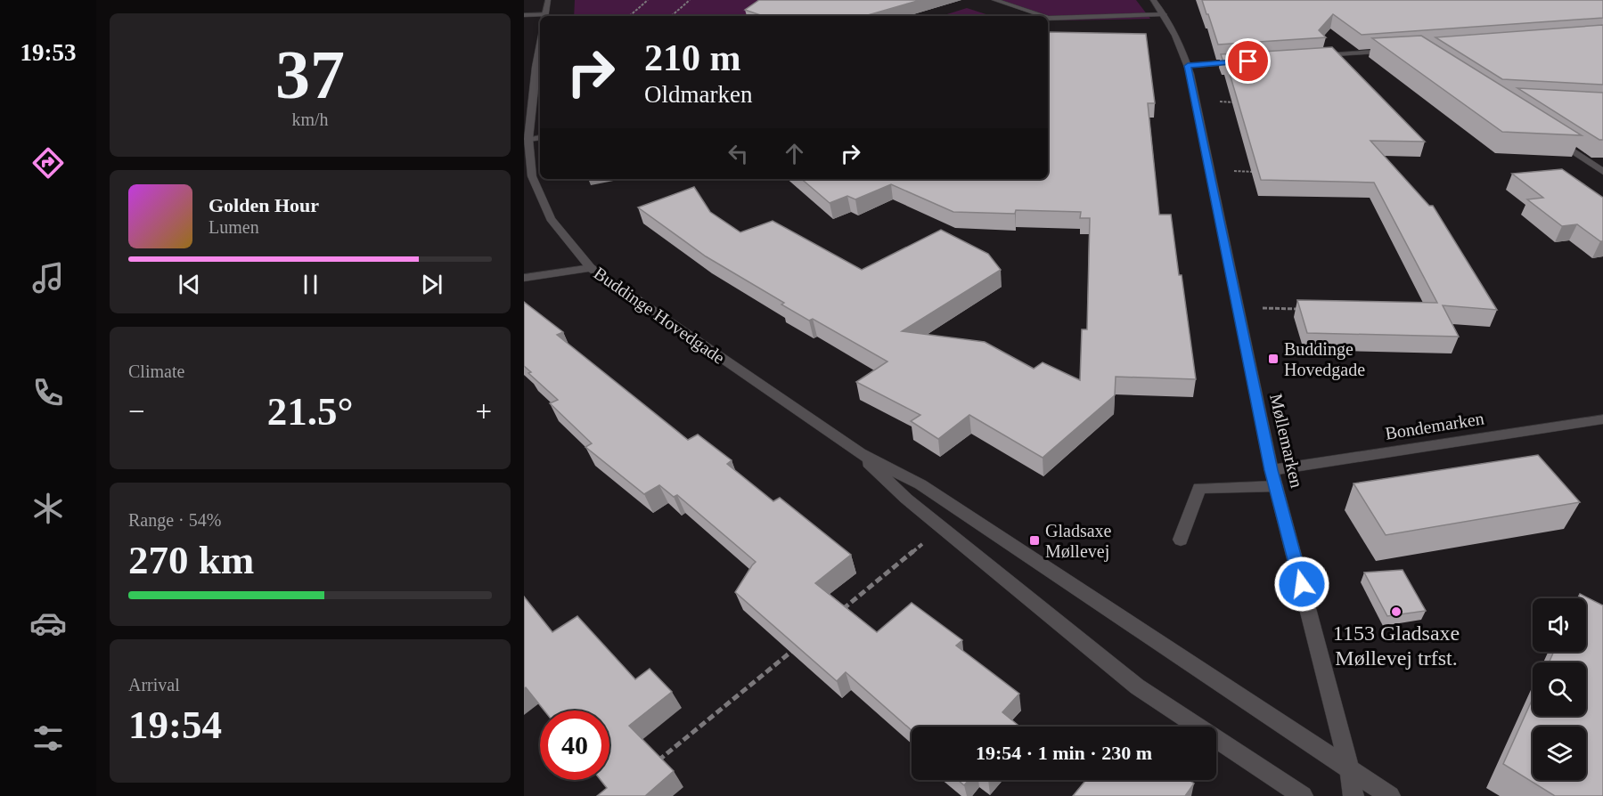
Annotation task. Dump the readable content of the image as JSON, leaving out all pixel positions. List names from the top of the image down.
{
  "streets": {
    "street": ["Buddinge Hovedgade", "Bondemarken", "Møllemarken"]
  },
  "crossings": [
    ["Buddinge Hovedgade", "Møllemarken"],
    ["Bondemarken", "Møllemarken"]
  ],
  "places": {
    "transit": ["Buddinge Hovedgade", "Gladsaxe Møllevej"],
    "other": ["1153 Gladsaxe Møllevej trfst."]
  },
  "page": {
    "tabs": "19:53",
    "tile": [
      ["37", "km/h"],
      "Climate",
      ["Range · 54%", "270 km"],
      ["Arrival", "19:54"]
    ],
    "turn": ["210 m", "Oldmarken"],
    "song": ["Golden Hour", "Lumen"],
    "heat": ["−", "21.5°", "+"],
    "limit": "40",
    "trip": "19:54 · 1 min · 230 m"
  }
}
